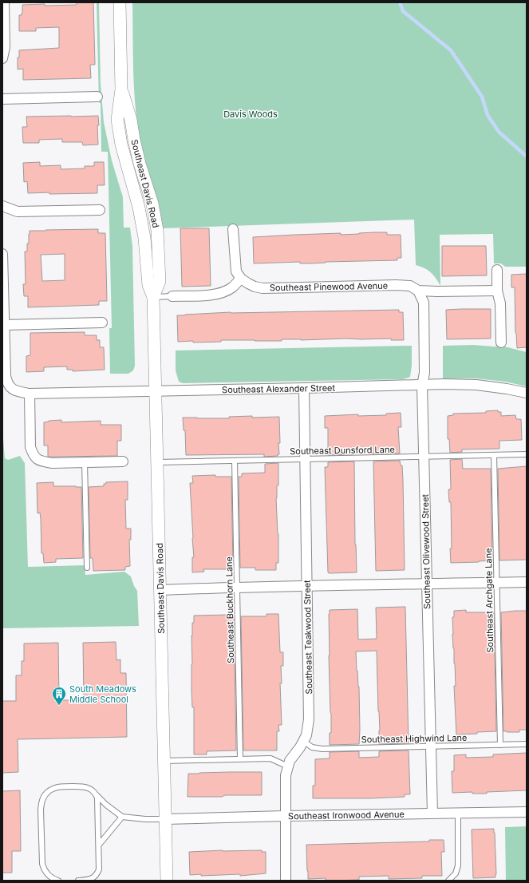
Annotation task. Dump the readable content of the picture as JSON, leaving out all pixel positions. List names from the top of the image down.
{
  "streets": {
    "street": [
      "Southeast Davis Road",
      "Southeast Pinewood Avenue",
      "Southeast Alexander Street",
      "Southeast Olivewood Street",
      "Southeast Teakwood Street",
      "Southeast Ironwood Avenue"
    ],
    "lane": [
      "Southeast Dunsford Lane",
      "Southeast Archgate Lane",
      "Southeast Buckhorn Lane",
      "Southeast Highwind Lane"
    ]
  },
  "crossings": [
    ["Southeast Davis Road", "Southeast Alexander Street"],
    ["Southeast Davis Road", "Southeast Dunsford Lane"],
    ["Southeast Davis Road", "Southeast Ironwood Avenue"],
    ["Southeast Pinewood Avenue", "Southeast Olivewood Street"],
    ["Southeast Alexander Street", "Southeast Olivewood Street"],
    ["Southeast Alexander Street", "Southeast Teakwood Street"],
    ["Southeast Dunsford Lane", "Southeast Olivewood Street"],
    ["Southeast Dunsford Lane", "Southeast Archgate Lane"],
    ["Southeast Dunsford Lane", "Southeast Buckhorn Lane"],
    ["Southeast Dunsford Lane", "Southeast Teakwood Street"],
    ["Southeast Olivewood Street", "Southeast Highwind Lane"],
    ["Southeast Olivewood Street", "Southeast Ironwood Avenue"],
    ["Southeast Archgate Lane", "Southeast Highwind Lane"],
    ["Southeast Teakwood Street", "Southeast Highwind Lane"],
    ["Southeast Teakwood Street", "Southeast Ironwood Avenue"]
  ],
  "parks": ["Davis Woods"],
  "places": {
    "building": ["South Meadows Middle School"]
  }
}
